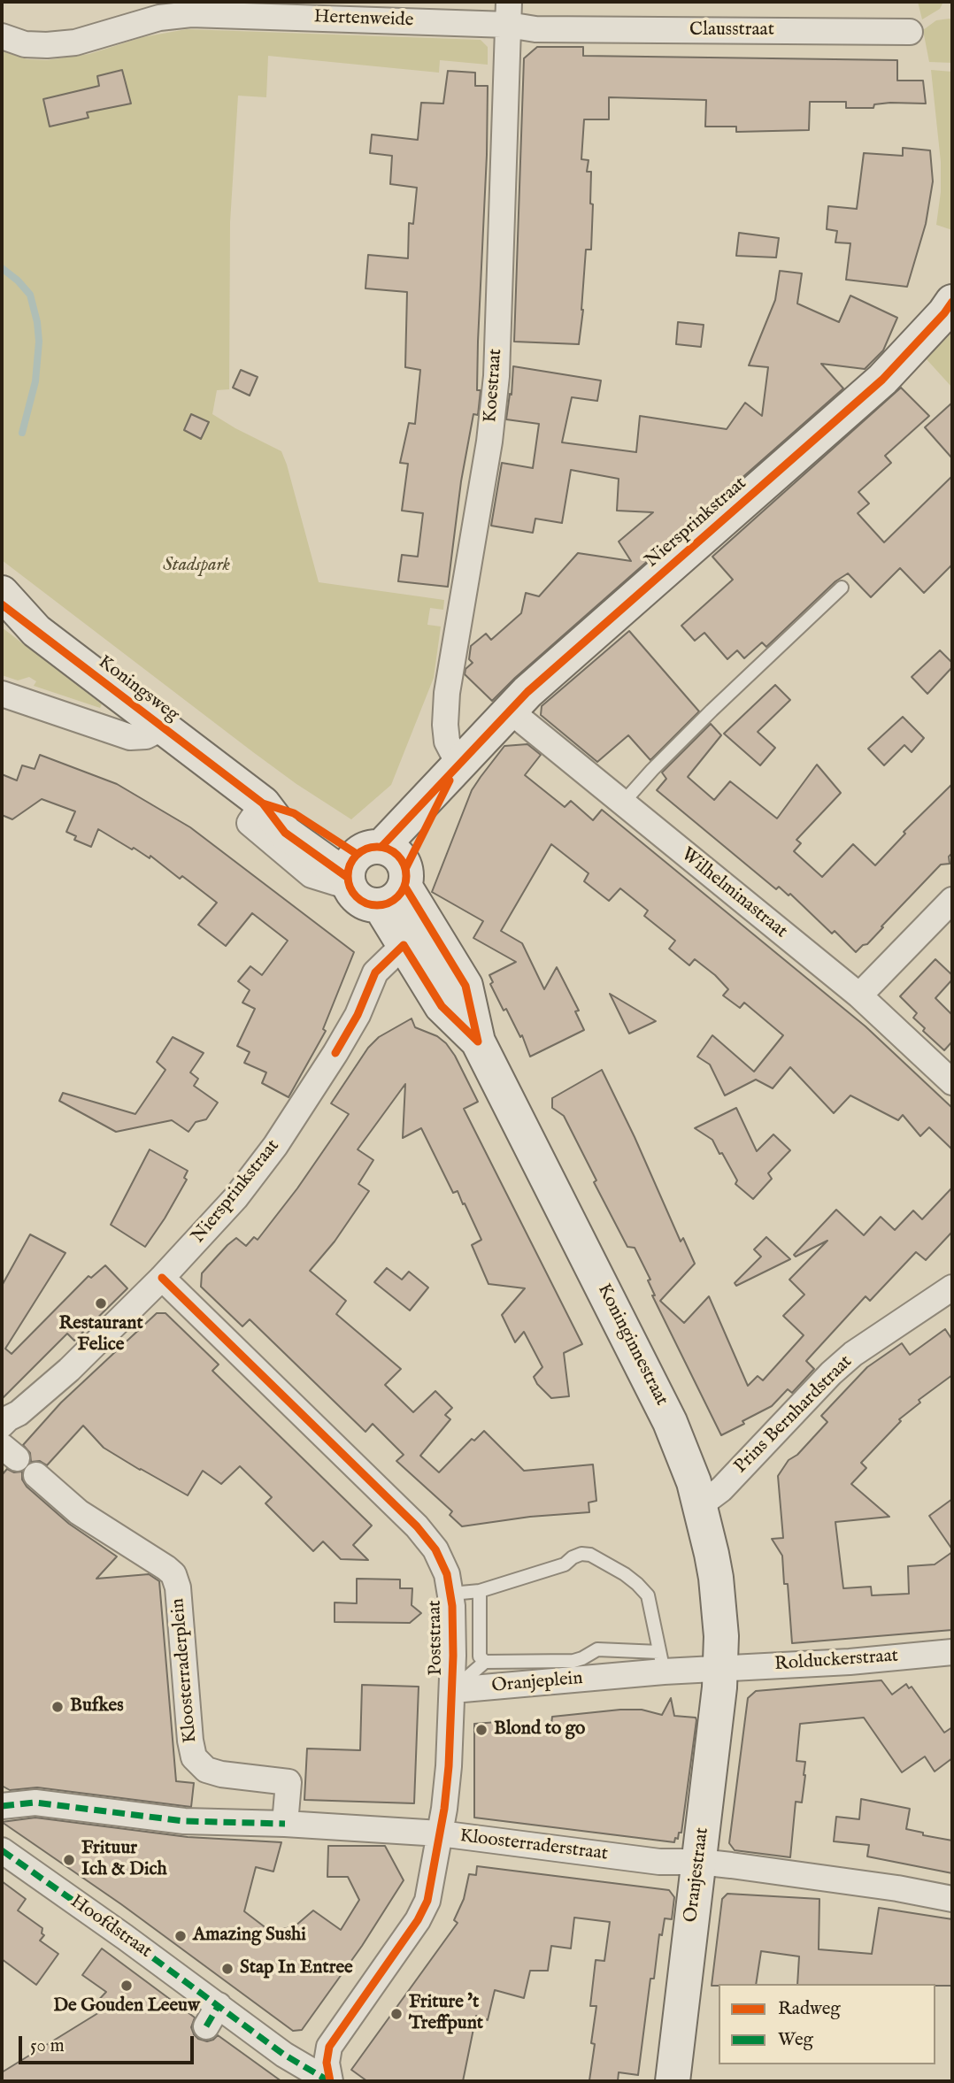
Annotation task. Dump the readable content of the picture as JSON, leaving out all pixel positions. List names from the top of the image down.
{
  "streets": {
    "main road": [
      "Niersprinkstraat",
      "Koningsweg",
      "Koninginnestraat",
      "Oranjestraat"
    ],
    "street": [
      "Hertenweide",
      "Clausstraat",
      "Koestraat",
      "Wilhelminastraat",
      "Prins Bernhardstraat",
      "Poststraat",
      "Rolduckerstraat",
      "Kloosterraderplein",
      "Oranjeplein",
      "Kloosterraderstraat",
      "Hoofdstraat"
    ]
  },
  "crossings": [
    ["Hertenweide", "Clausstraat"],
    ["Hertenweide", "Koestraat"],
    ["Clausstraat", "Koestraat"],
    ["Koestraat", "Niersprinkstraat"],
    ["Niersprinkstraat", "Koningsweg"],
    ["Niersprinkstraat", "Wilhelminastraat"],
    ["Niersprinkstraat", "Koninginnestraat"],
    ["Niersprinkstraat", "Poststraat"],
    ["Koningsweg", "Koninginnestraat"],
    ["Koninginnestraat", "Prins Bernhardstraat"],
    ["Koninginnestraat", "Rolduckerstraat"],
    ["Koninginnestraat", "Oranjeplein"],
    ["Koninginnestraat", "Oranjestraat"],
    ["Poststraat", "Oranjeplein"],
    ["Poststraat", "Kloosterraderstraat"],
    ["Poststraat", "Hoofdstraat"],
    ["Rolduckerstraat", "Oranjeplein"],
    ["Rolduckerstraat", "Oranjestraat"],
    ["Kloosterraderplein", "Kloosterraderstraat"],
    ["Oranjeplein", "Oranjestraat"],
    ["Kloosterraderstraat", "Oranjestraat"]
  ],
  "parks": ["Stadspark"],
  "places": [
    "Restaurant Felice",
    "Bufkes",
    "Blond to go",
    "Frituur Ich & Dich",
    "Amazing Sushi",
    "Stap In Entree",
    "De Gouden Leeuw",
    "Friture 't Treffpunt"
  ],
  "legend": ["Radweg", "Weg"],
  "scale_bar": "50 m"
}
